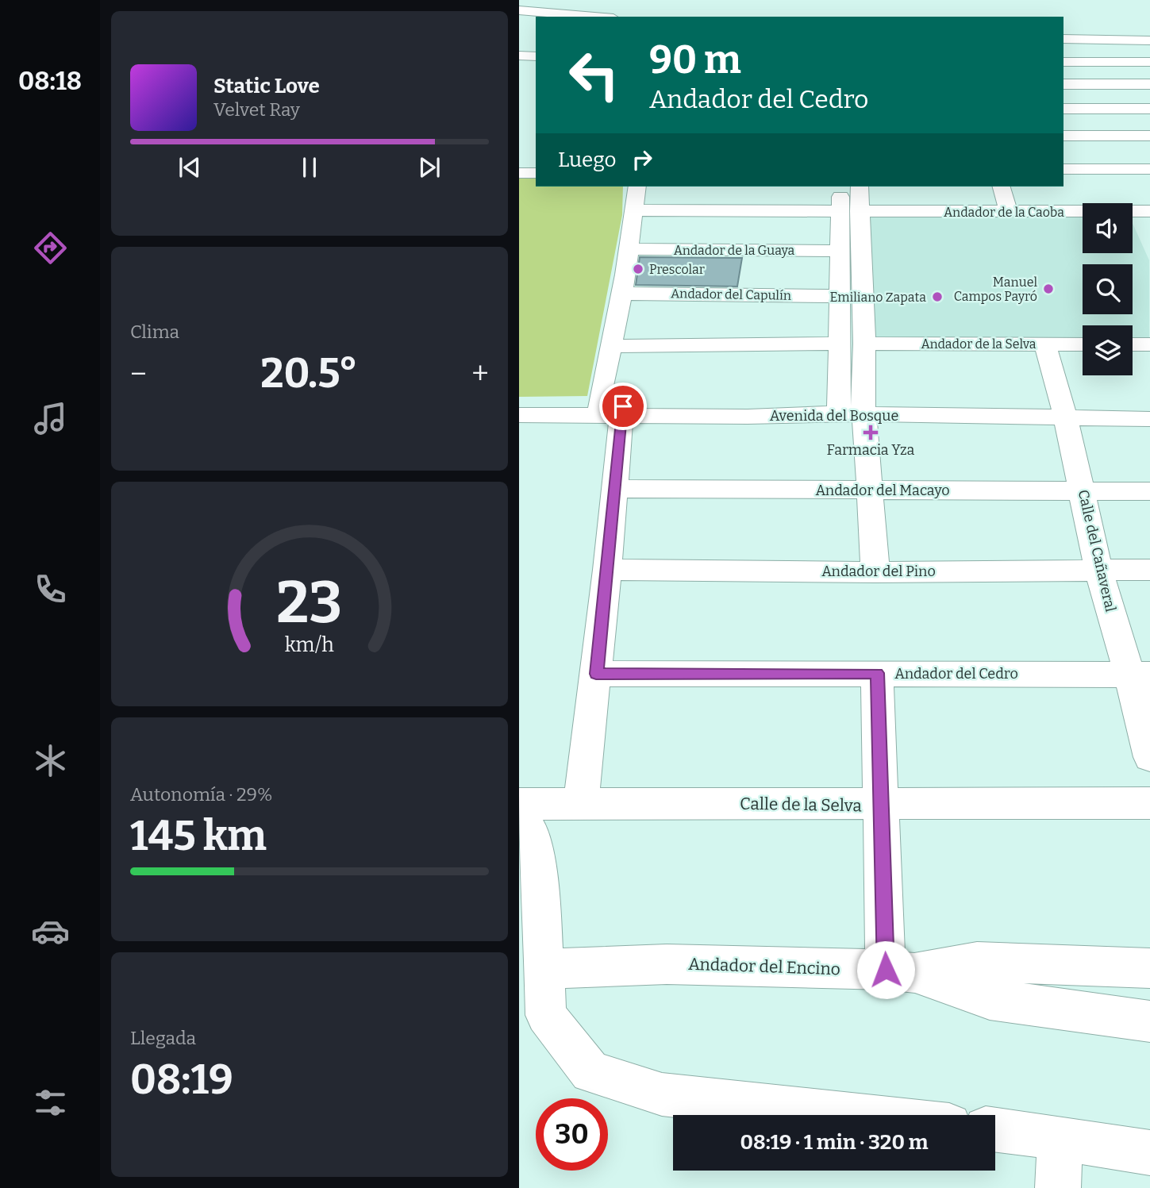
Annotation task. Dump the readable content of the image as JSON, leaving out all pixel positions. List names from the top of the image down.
{
  "streets": {
    "street": [
      "Andador de la Caoba",
      "Andador de la Guaya",
      "Andador del Capulín",
      "Andador de la Selva",
      "Avenida del Bosque",
      "Andador del Macayo",
      "Calle del Cañaveral",
      "Andador del Pino",
      "Andador del Cedro",
      "Calle de la Selva",
      "Andador del Encino"
    ]
  },
  "crossings": [
    ["Andador de la Selva", "Calle del Cañaveral"],
    ["Avenida del Bosque", "Calle del Cañaveral"],
    ["Andador del Macayo", "Calle del Cañaveral"],
    ["Calle del Cañaveral", "Andador del Pino"],
    ["Calle del Cañaveral", "Andador del Cedro"]
  ],
  "places": {
    "other": ["Prescolar", "Manuel Campos Payró", "Emiliano Zapata"],
    "health": ["Farmacia Yza"]
  },
  "page": {
    "tabs": "08:18",
    "turn": ["90 m", "Andador del Cedro"],
    "song": ["Static Love", "Velvet Ray"],
    "then": "Luego",
    "tile": [
      "Clima",
      ["Autonomía · 29%", "145 km"],
      ["Llegada", "08:19"]
    ],
    "heat": ["−", "20.5°", "+"],
    "limit": "30",
    "trip": "08:19 · 1 min · 320 m",
    "gauge": ["23", "km/h"]
  }
}
